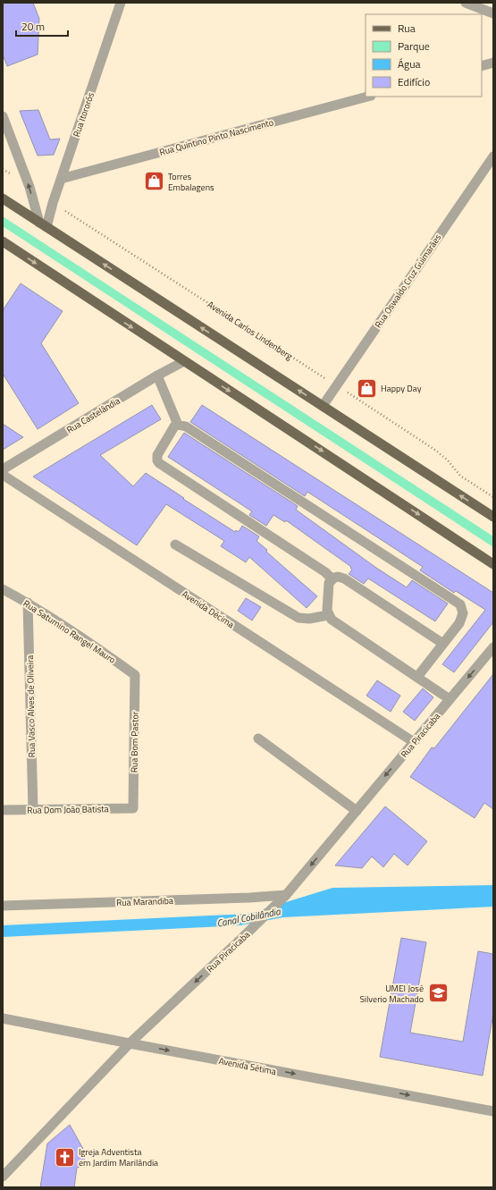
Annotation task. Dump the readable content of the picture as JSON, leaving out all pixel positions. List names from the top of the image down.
{
  "streets": {
    "street": [
      "Rua Itororós",
      "Rua Quintino Pinto Nascimento",
      "Rua Oswaldo Cruz Guimarães",
      "Rua Castelândia",
      "Avenida Décima",
      "Rua Saturnino Rangel Mauro",
      "Rua Vasco Alves de Oliveira",
      "Rua Piracicaba",
      "Rua Bom Pastor",
      "Rua Dom João Batista",
      "Rua Marandiba",
      "Avenida Sétima"
    ],
    "path": ["Avenida Carlos Lindenberg"]
  },
  "crossings": [
    ["Rua Itororós", "Rua Quintino Pinto Nascimento"],
    ["Rua Itororós", "Avenida Carlos Lindenberg"],
    ["Rua Oswaldo Cruz Guimarães", "Avenida Carlos Lindenberg"],
    ["Avenida Décima", "Rua Piracicaba"],
    ["Rua Saturnino Rangel Mauro", "Rua Vasco Alves de Oliveira"],
    ["Rua Saturnino Rangel Mauro", "Rua Bom Pastor"],
    ["Rua Vasco Alves de Oliveira", "Rua Dom João Batista"],
    ["Rua Piracicaba", "Rua Marandiba"],
    ["Rua Piracicaba", "Avenida Sétima"],
    ["Rua Bom Pastor", "Rua Dom João Batista"]
  ],
  "one_way": ["Rua Piracicaba", "Avenida Sétima"],
  "water": ["Canal Cobilândia"],
  "places": {
    "shop": ["Torres Embalagens", "Happy Day"],
    "school or university": ["UMEI José Silverio Machado"],
    "church": ["Igreja Adventista em Jardim Marilândia"]
  },
  "legend": [
    "Rua",
    "Parque",
    "Água",
    "Edifício"
  ],
  "scale_bar": "20 m"
}
